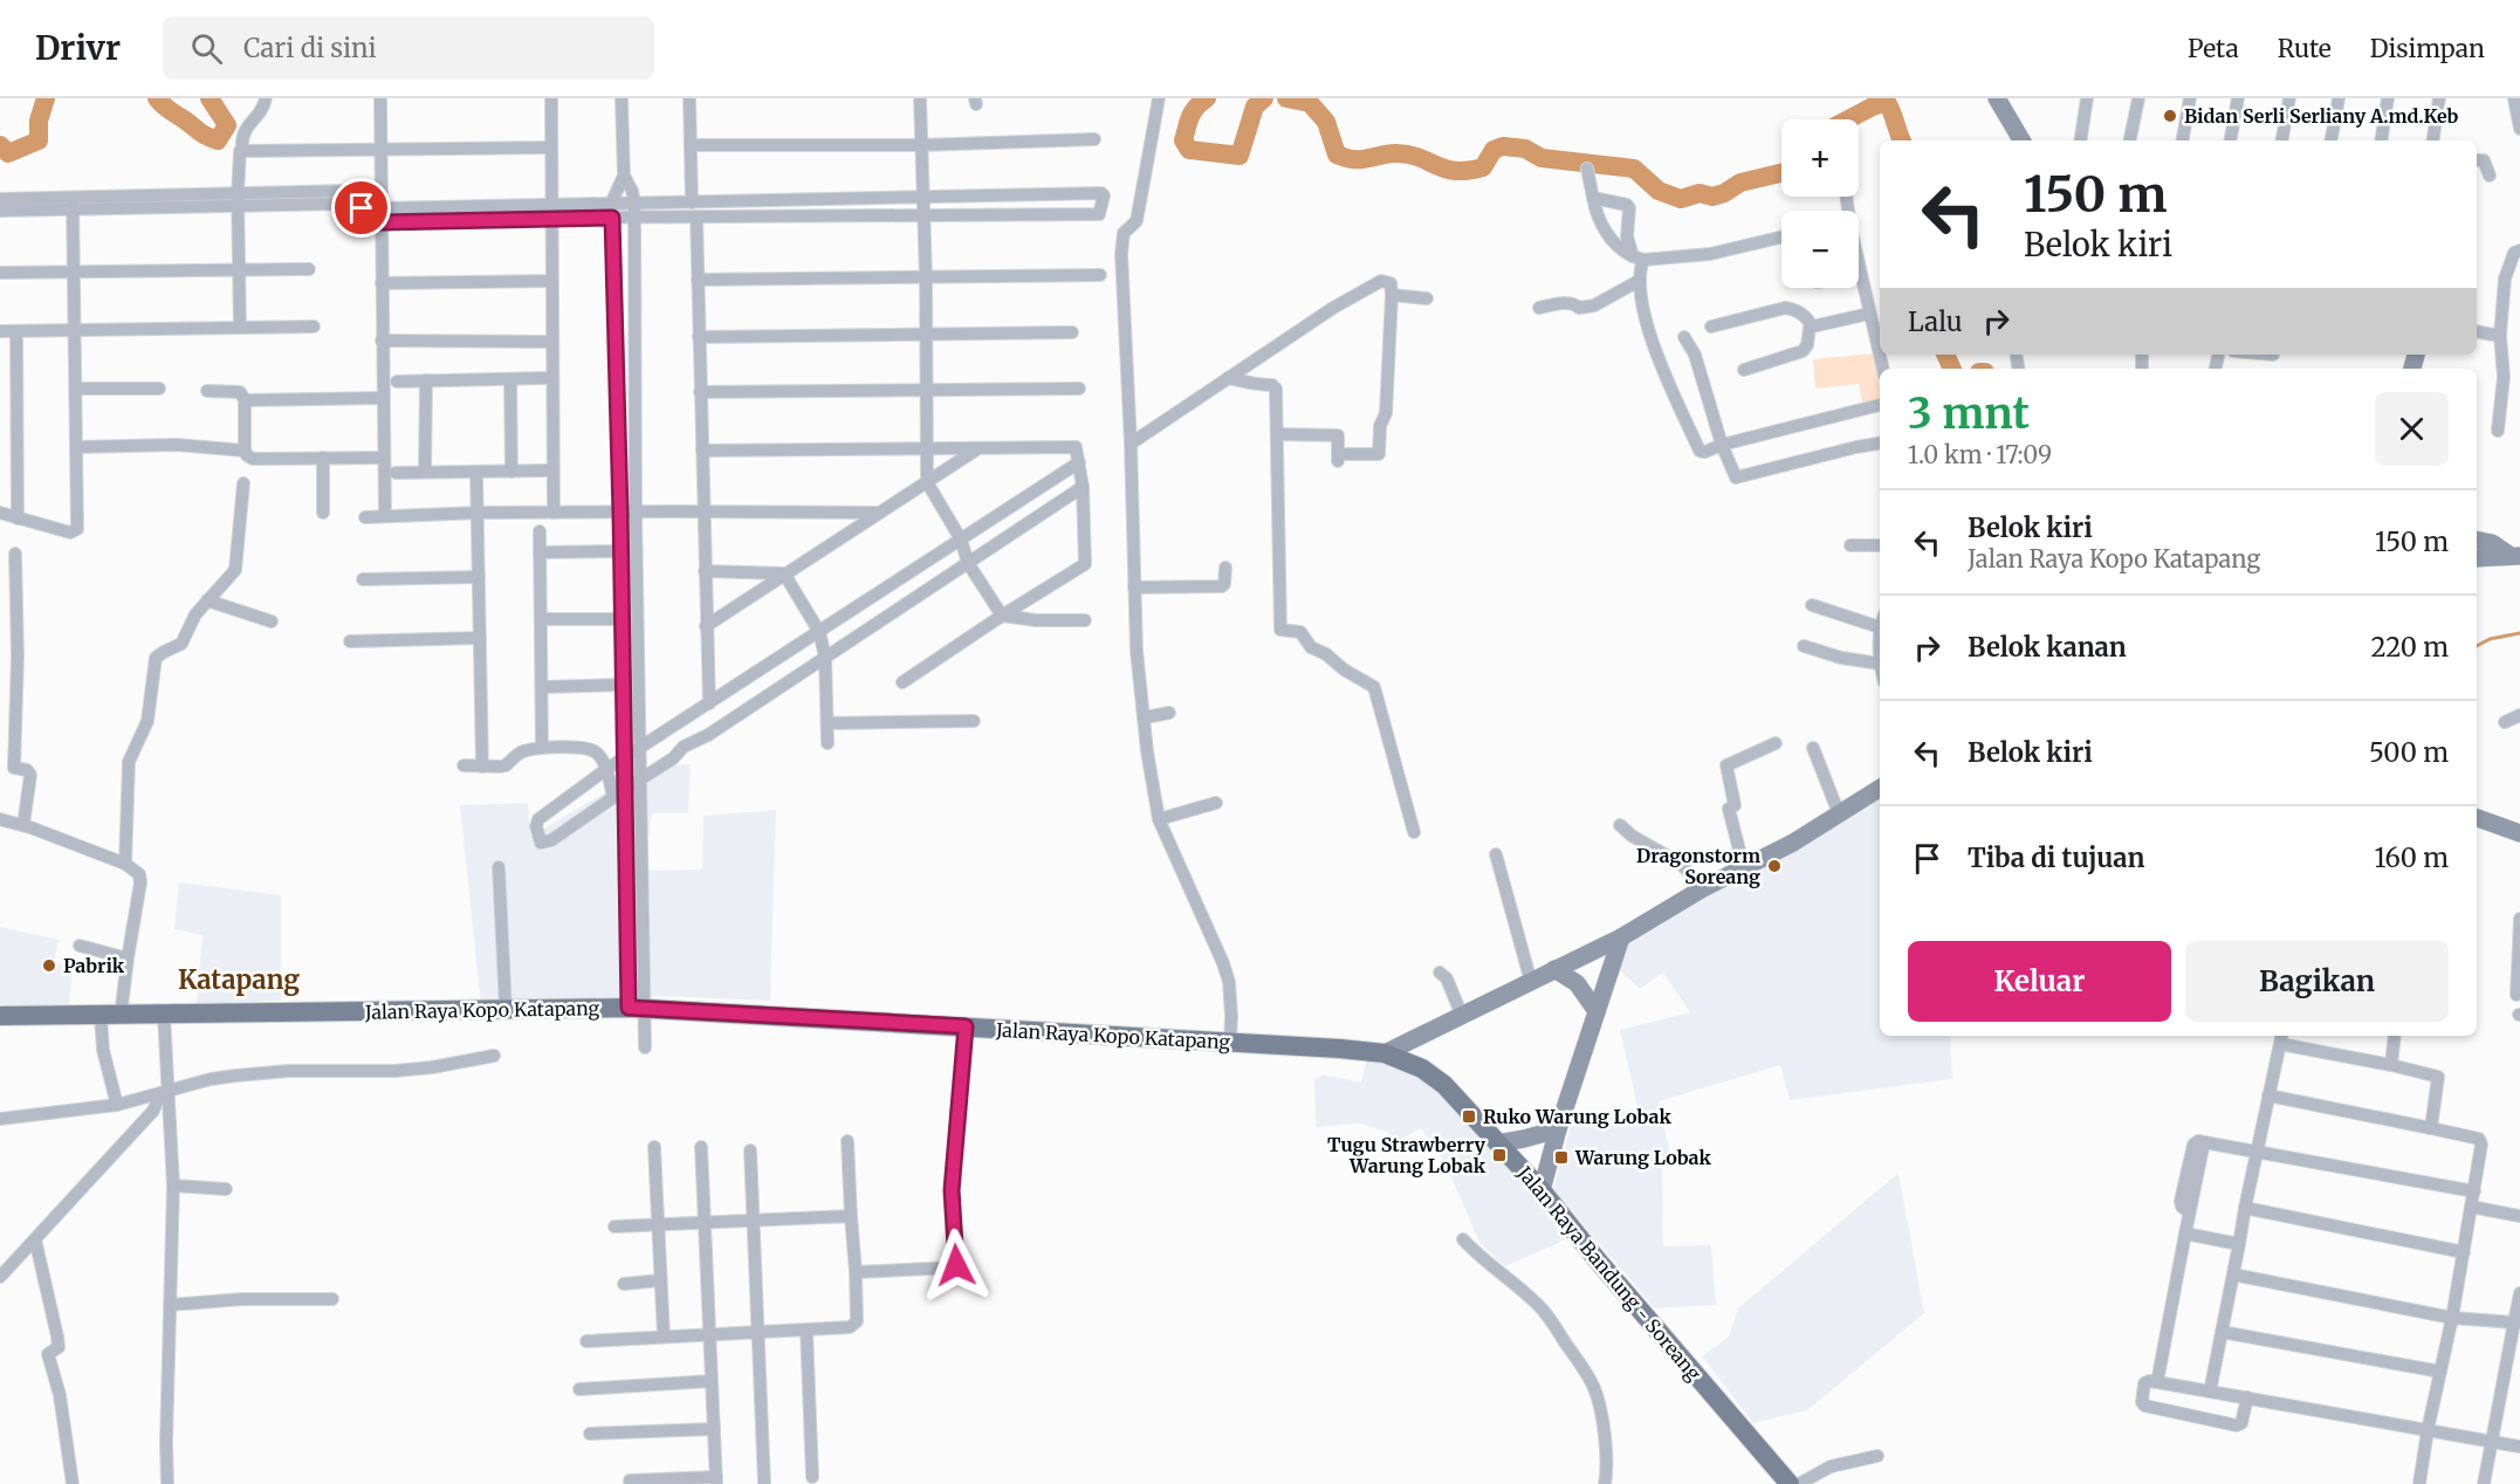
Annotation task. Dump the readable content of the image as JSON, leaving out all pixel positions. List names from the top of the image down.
{
  "streets": {
    "main road": ["Jalan Raya Kopo Katapang", "Jalan Raya Bandung - Soreang"]
  },
  "crossings": [
    ["Jalan Raya Kopo Katapang", "Jalan Raya Bandung - Soreang"]
  ],
  "districts": ["Katapang"],
  "places": {
    "other": ["Bidan Serli Serliany A.md.Keb", "Dragonstorm Soreang", "Pabrik"],
    "transit": ["Ruko Warung Lobak", "Tugu Strawberry Warung Lobak", "Warung Lobak"]
  },
  "page": {
    "header": "Drivr",
    "search": "Cari di sini",
    "nav": ["Peta", "Rute", "Disimpan"],
    "map_buttons": ["+", "−"],
    "turn": ["150 m", "Belok kiri"],
    "then": "Lalu",
    "heading": ["3 mnt", "1.0 km · 17:09"],
    "list": [
      {
        "name": "Belok kiri",
        "note": "Jalan Raya Kopo Katapang",
        "value": "150 m"
      },
      {
        "name": "Belok kanan",
        "value": "220 m"
      },
      {
        "name": "Belok kiri",
        "value": "500 m"
      },
      {
        "name": "Tiba di tujuan",
        "value": "160 m"
      }
    ],
    "buttons": ["Keluar", "Bagikan"]
  }
}
